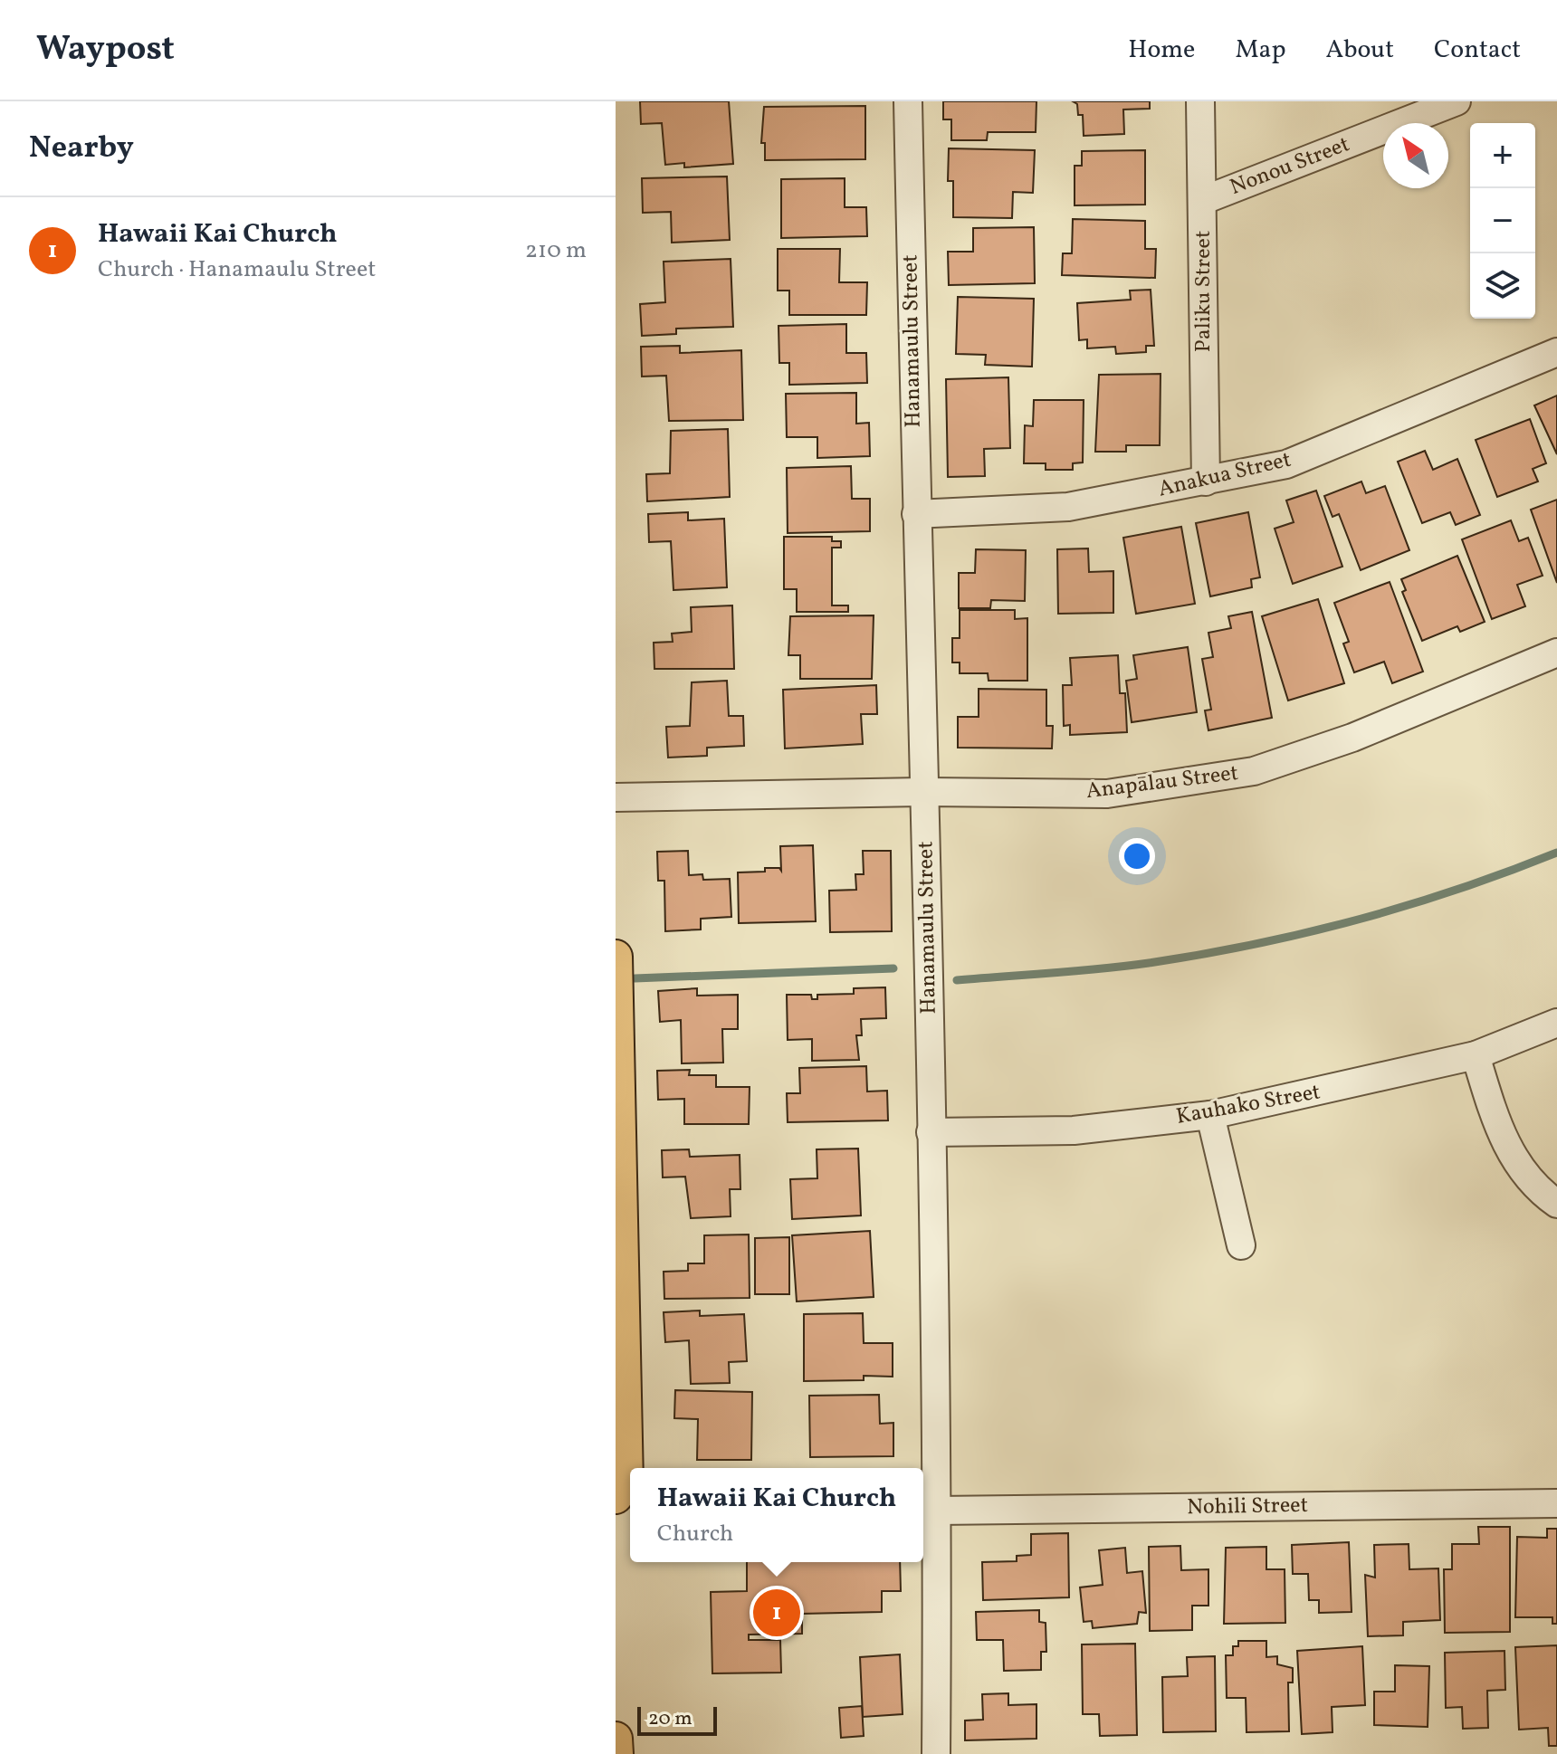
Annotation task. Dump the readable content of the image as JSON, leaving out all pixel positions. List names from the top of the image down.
{
  "streets": {
    "street": [
      "Nonou Street",
      "Paliku Street",
      "Hanamaulu Street",
      "Anakua Street",
      "Anapālau Street",
      "Kauhako Street",
      "Nohili Street"
    ]
  },
  "crossings": [
    ["Nonou Street", "Paliku Street"],
    ["Paliku Street", "Anakua Street"],
    ["Hanamaulu Street", "Anakua Street"],
    ["Hanamaulu Street", "Anapālau Street"],
    ["Hanamaulu Street", "Kauhako Street"],
    ["Hanamaulu Street", "Nohili Street"]
  ],
  "scale_bar": "20 m",
  "north": "top left",
  "page": {
    "header": "Waypost",
    "nav": [
      "Home",
      "Map",
      "About",
      "Contact"
    ],
    "heading": "Nearby",
    "map_buttons": ["+", "−"],
    "list": [
      {
        "mark": "1",
        "name": "Hawaii Kai Church",
        "note": "Church · Hanamaulu Street",
        "value": "210 m"
      }
    ],
    "popup": ["Hawaii Kai Church", "Church"],
    "pins": "1",
    "scale": "20 m"
  }
}
